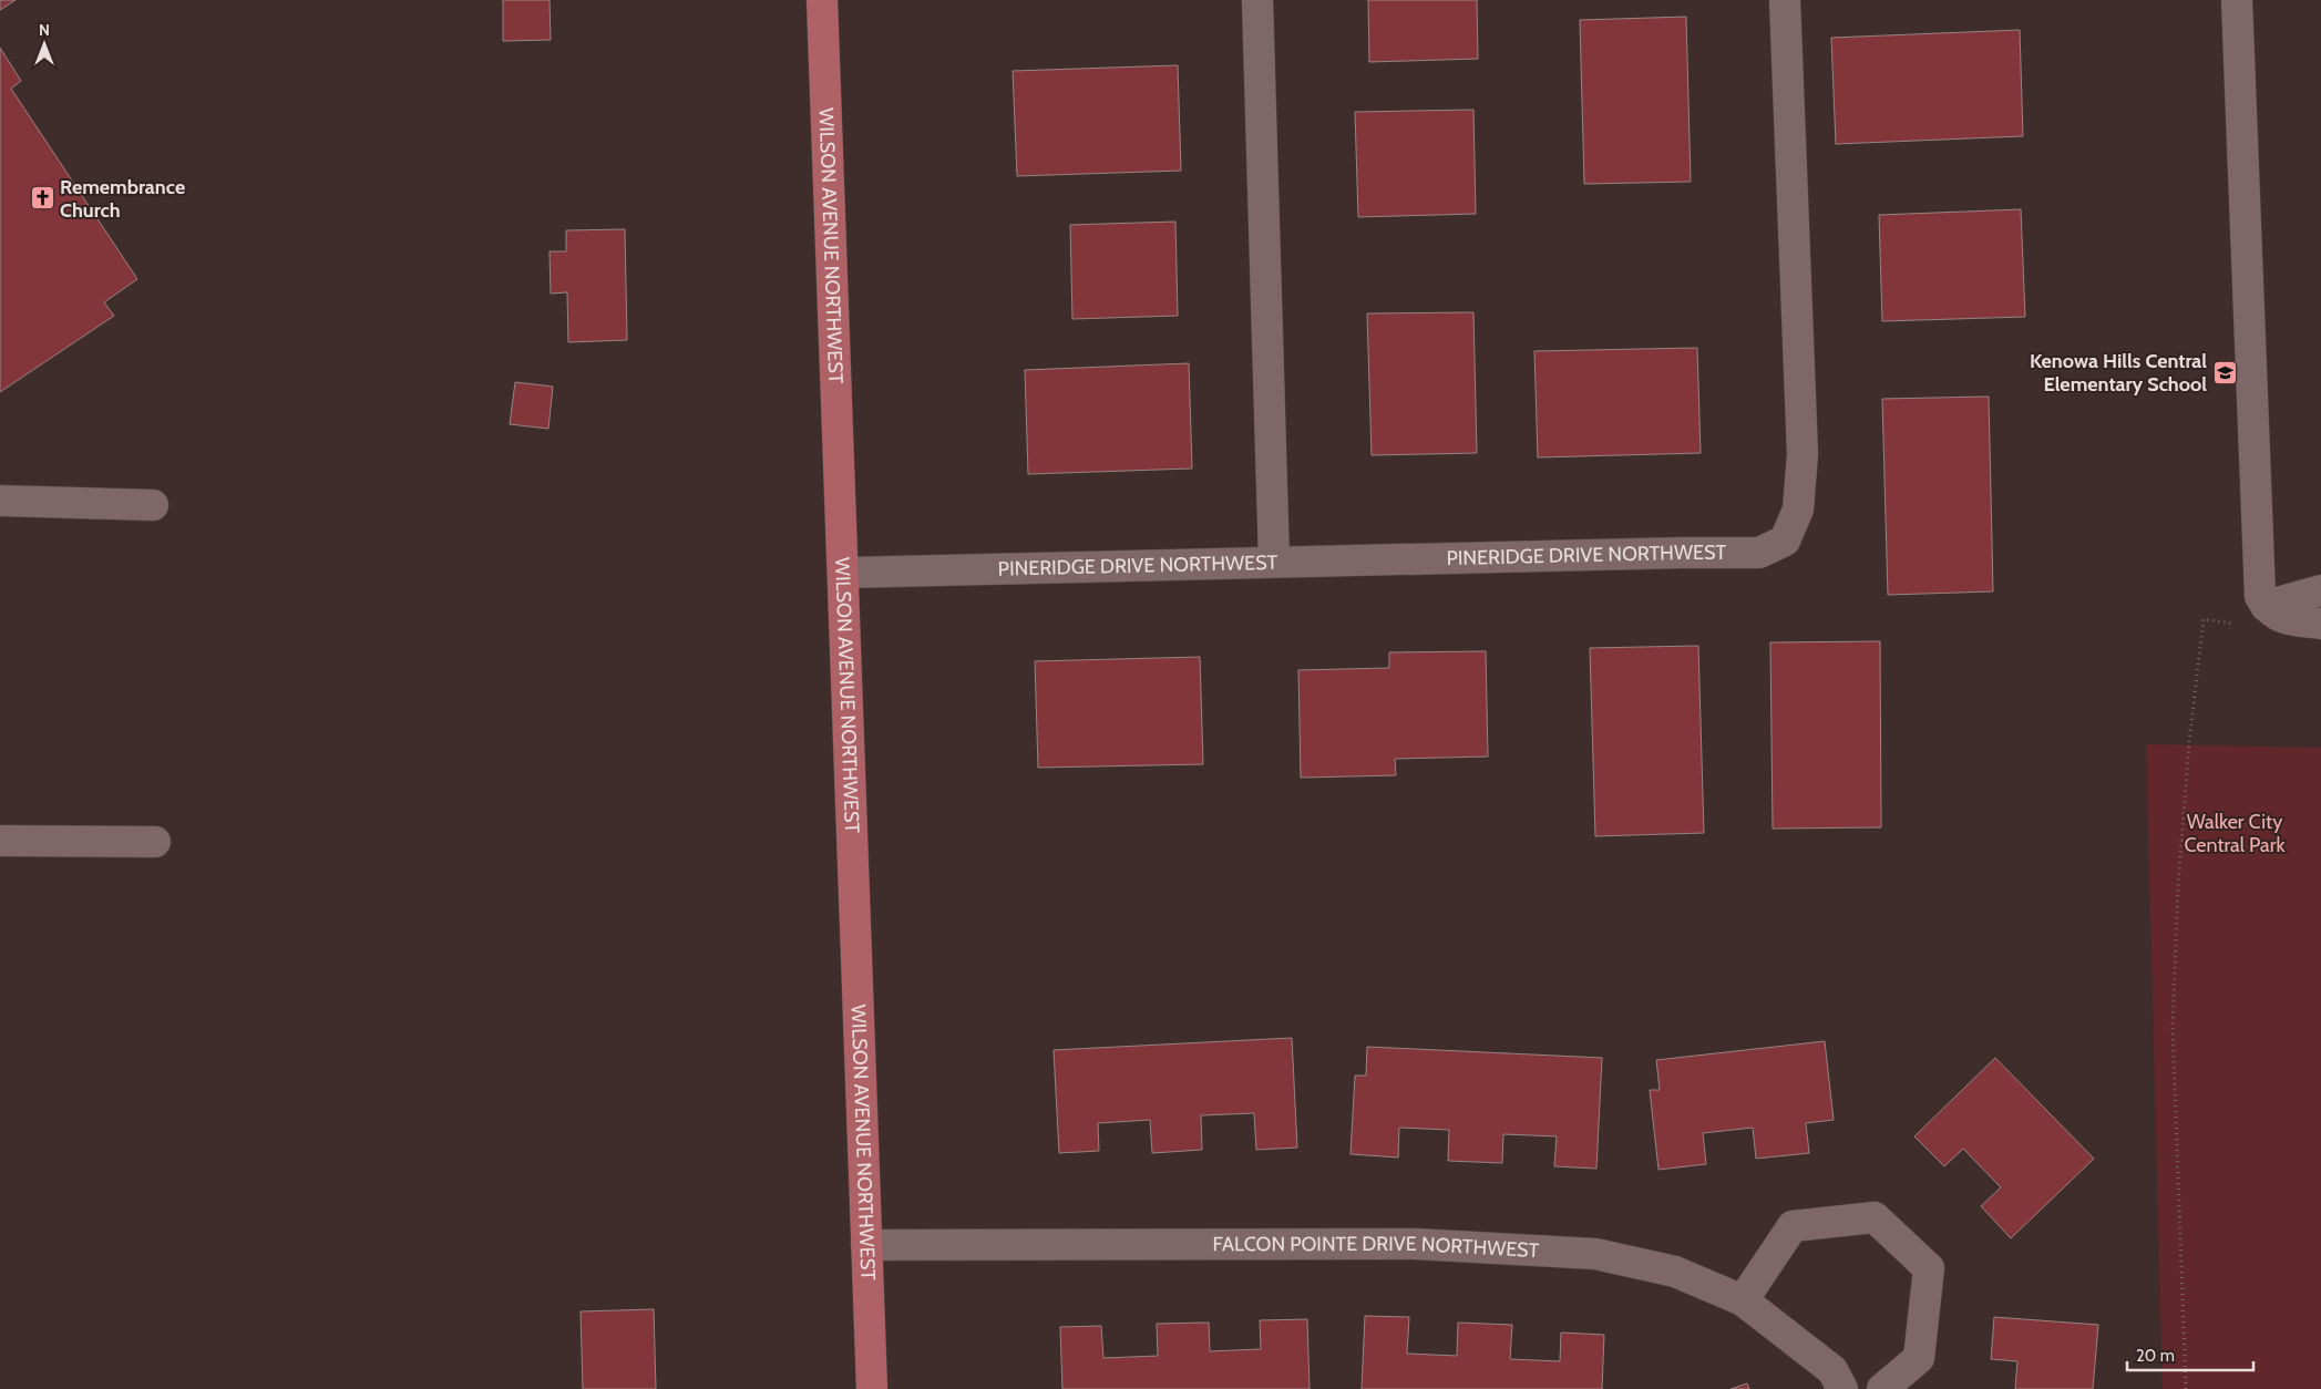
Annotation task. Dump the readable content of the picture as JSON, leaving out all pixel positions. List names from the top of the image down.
{
  "streets": {
    "main road": ["WILSON AVENUE NORTHWEST"],
    "street": ["PINERIDGE DRIVE NORTHWEST", "FALCON POINTE DRIVE NORTHWEST"]
  },
  "crossings": [
    ["WILSON AVENUE NORTHWEST", "PINERIDGE DRIVE NORTHWEST"],
    ["WILSON AVENUE NORTHWEST", "FALCON POINTE DRIVE NORTHWEST"]
  ],
  "parks": ["Walker City Central Park"],
  "places": {
    "church": ["Remembrance Church"],
    "school or university": ["Kenowa Hills Central Elementary School"]
  },
  "scale_bar": "20 m",
  "north": "top"
}
